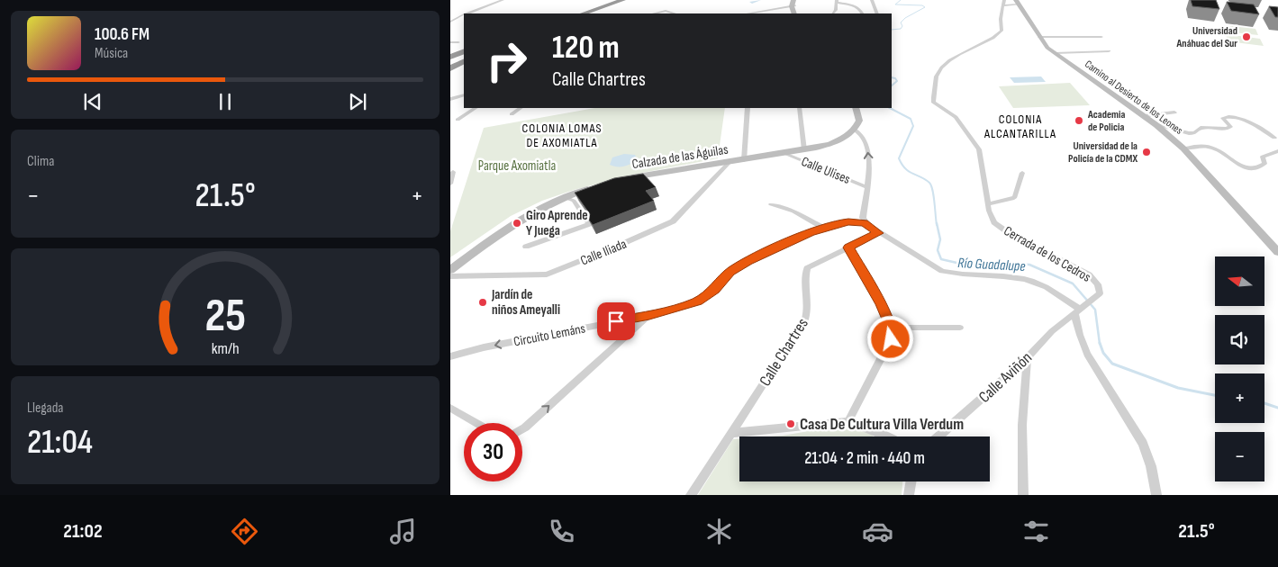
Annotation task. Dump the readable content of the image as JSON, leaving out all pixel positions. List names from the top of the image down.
{
  "streets": {
    "main road": ["Camino al Desierto de los Leones", "Calzada de las Águilas"],
    "street": [
      "Calle Ulises",
      "Calle Iliada",
      "Cerrada de los Cedros",
      "Circuito Lemáns",
      "Calle Chartres",
      "Calle Aviñón"
    ]
  },
  "crossings": [
    ["Calzada de las Águilas", "Calle Ulises"],
    ["Calzada de las Águilas", "Calle Iliada"],
    ["Cerrada de los Cedros", "Calle Aviñón"]
  ],
  "districts": ["COLONIA ALCANTARILLA", "COLONIA LOMAS DE AXOMIATLA"],
  "water": ["Río Guadalupe"],
  "parks": ["Parque Axomiatla"],
  "places": [
    "Universidad Anáhuac del Sur",
    "Academia de Policia",
    "Universidad de la Policía de la CDMX",
    "Giro Aprende Y Juega",
    "Jardín de niños Ameyalli",
    "Casa De Cultura Villa Verdum"
  ],
  "north": "left",
  "page": {
    "turn": ["120 m", "Calle Chartres"],
    "song": ["100.6 FM", "Música"],
    "tile": [
      "Clima",
      ["Llegada", "21:04"]
    ],
    "heat": ["−", "21.5°", "+"],
    "map_buttons": ["+", "−"],
    "limit": "30",
    "trip": "21:04 · 2 min · 440 m",
    "tabs": ["21:02", "21.5°"],
    "gauge": ["25", "km/h"]
  }
}
